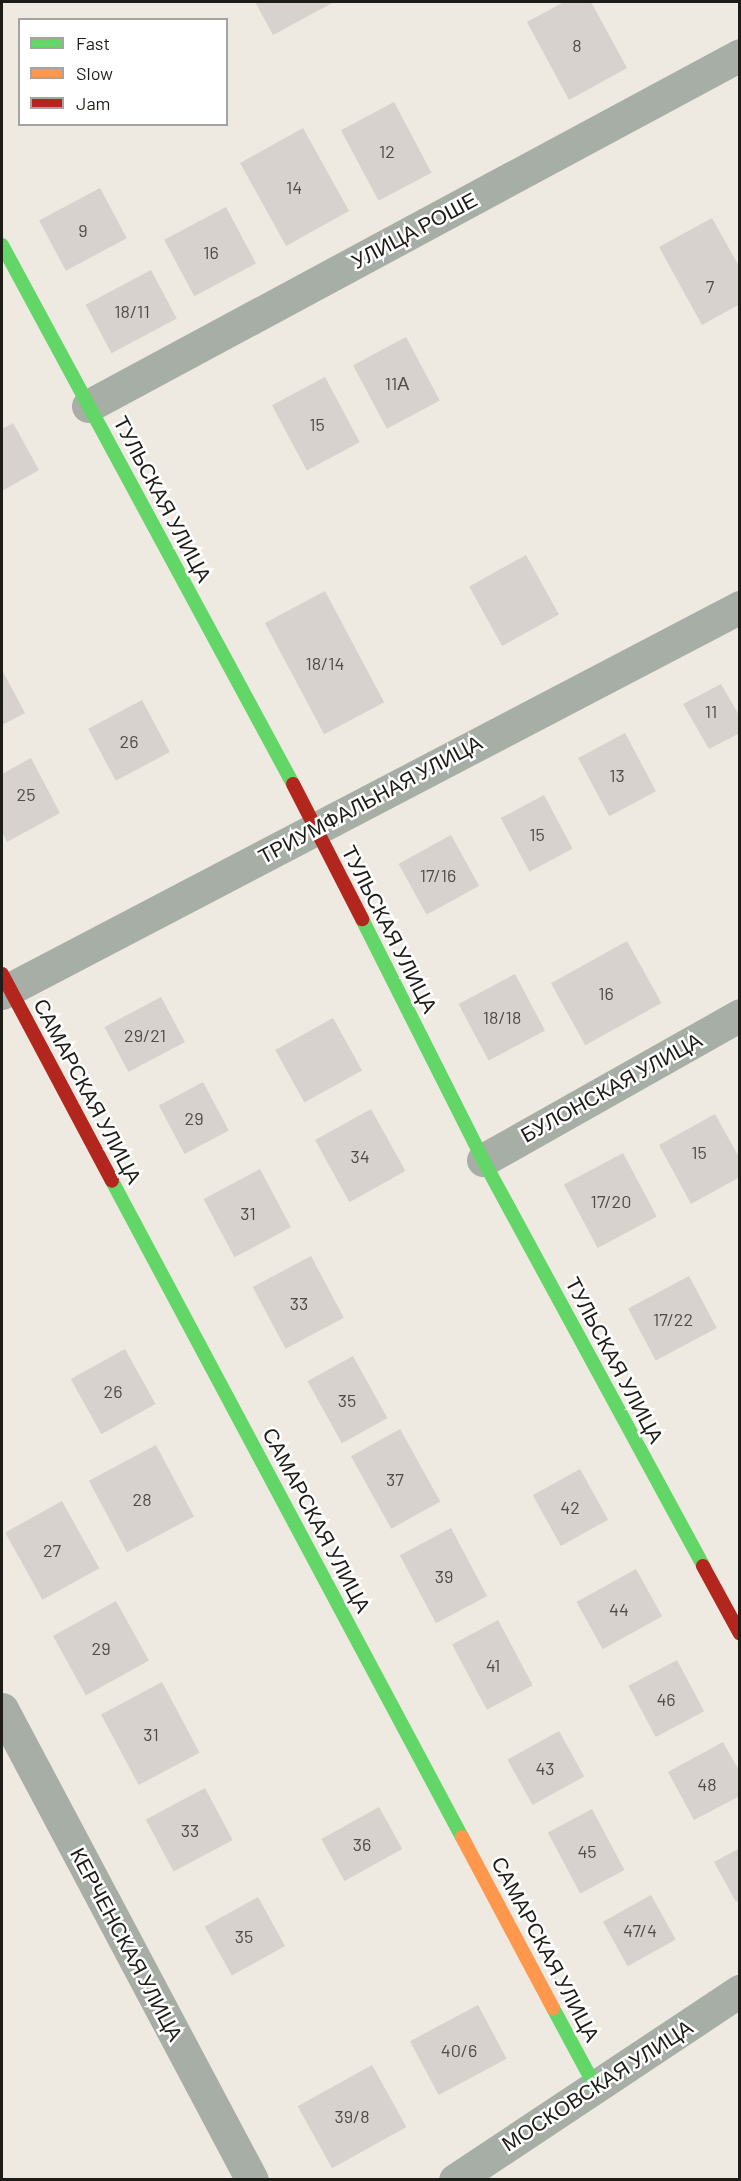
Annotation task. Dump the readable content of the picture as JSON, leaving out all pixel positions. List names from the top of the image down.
{
  "streets": {
    "street": [
      "УЛИЦА РОШЕ",
      "ТУЛЬСКАЯ УЛИЦА",
      "ТРИУМФАЛЬНАЯ УЛИЦА",
      "БУЛОНСКАЯ УЛИЦА",
      "САМАРСКАЯ УЛИЦА",
      "КЕРЧЕНСКАЯ УЛИЦА",
      "МОСКОВСКАЯ УЛИЦА"
    ]
  },
  "crossings": [
    ["УЛИЦА РОШЕ", "ТУЛЬСКАЯ УЛИЦА"],
    ["ТУЛЬСКАЯ УЛИЦА", "ТРИУМФАЛЬНАЯ УЛИЦА"],
    ["ТУЛЬСКАЯ УЛИЦА", "БУЛОНСКАЯ УЛИЦА"],
    ["ТРИУМФАЛЬНАЯ УЛИЦА", "САМАРСКАЯ УЛИЦА"],
    ["САМАРСКАЯ УЛИЦА", "МОСКОВСКАЯ УЛИЦА"]
  ],
  "house_numbers": [
    "8",
    "12",
    "14",
    "9",
    "16",
    "7",
    "18/11",
    "11А",
    "15",
    "18/14",
    "11",
    "26",
    "13",
    "25",
    "15",
    "17/16",
    "16",
    "18/18",
    "29/21",
    "29",
    "15",
    "34",
    "17/20",
    "31",
    "33",
    "17/22",
    "26",
    "35",
    "37",
    "28",
    "42",
    "27",
    "39",
    "44",
    "29",
    "41",
    "46",
    "31",
    "43",
    "48",
    "33",
    "36",
    "45",
    "47/4",
    "35",
    "40/6",
    "39/8"
  ],
  "legend": ["Fast", "Slow", "Jam"]
}
